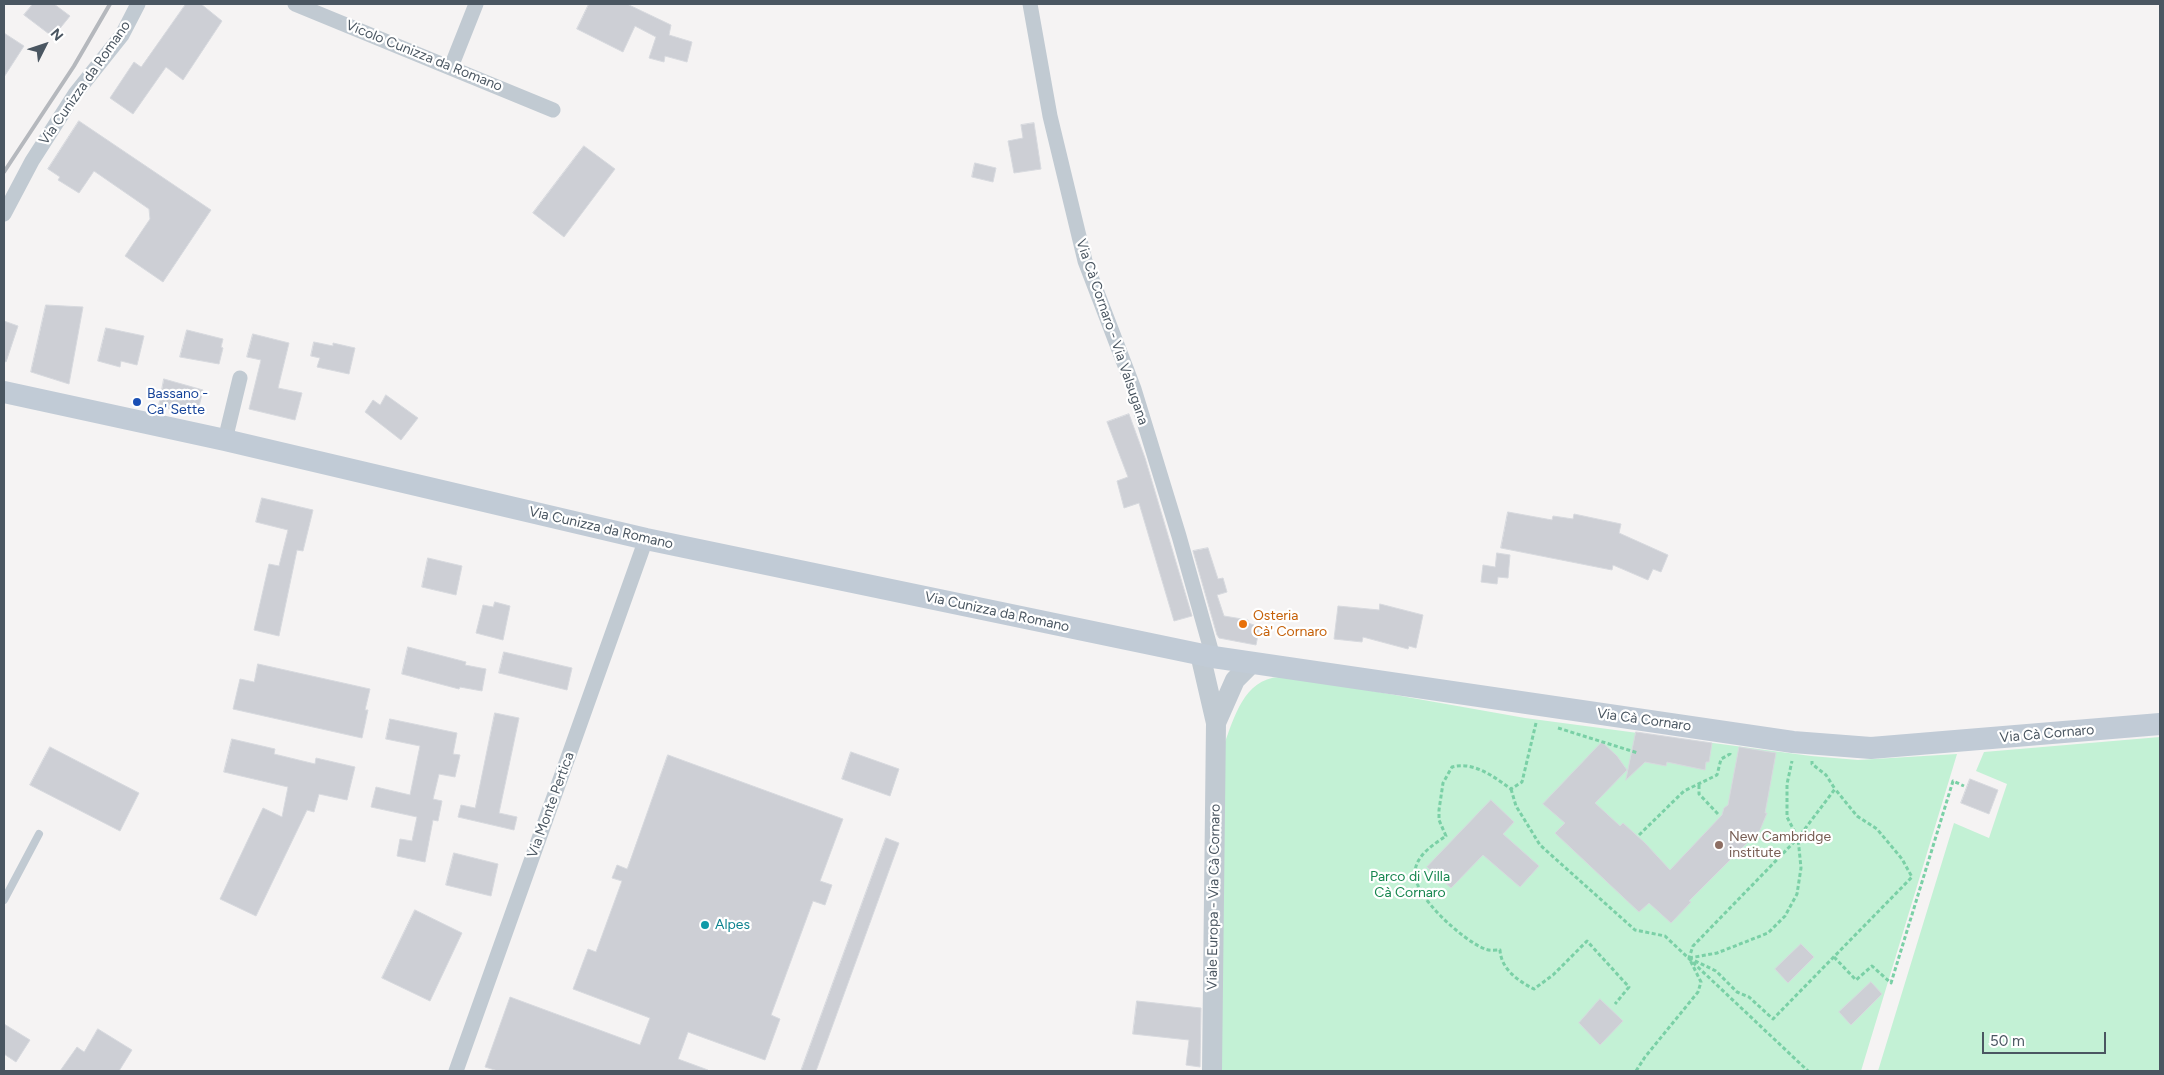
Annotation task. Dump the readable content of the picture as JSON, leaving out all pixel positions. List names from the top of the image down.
{
  "streets": {
    "main road": ["Via Cunizza da Romano", "Via Cà Cornaro"],
    "street": [
      "Vicolo Cunizza da Romano",
      "Via Cà Cornaro - Via Valsugana",
      "Via Monte Pertica",
      "Viale Europa - Via Cà Cornaro"
    ]
  },
  "crossings": [
    ["Via Cunizza da Romano", "Via Cà Cornaro - Via Valsugana"],
    ["Via Cunizza da Romano", "Via Cà Cornaro"],
    ["Via Cunizza da Romano", "Via Monte Pertica"],
    ["Via Cà Cornaro - Via Valsugana", "Via Cà Cornaro"]
  ],
  "parks": ["Parco di Villa Cà Cornaro"],
  "places": [
    "Bassano - Ca' Sette",
    "Osteria Cà' Cornaro",
    "New Cambridge institute",
    "Alpes"
  ],
  "scale_bar": "50 m",
  "north": "top right"
}
